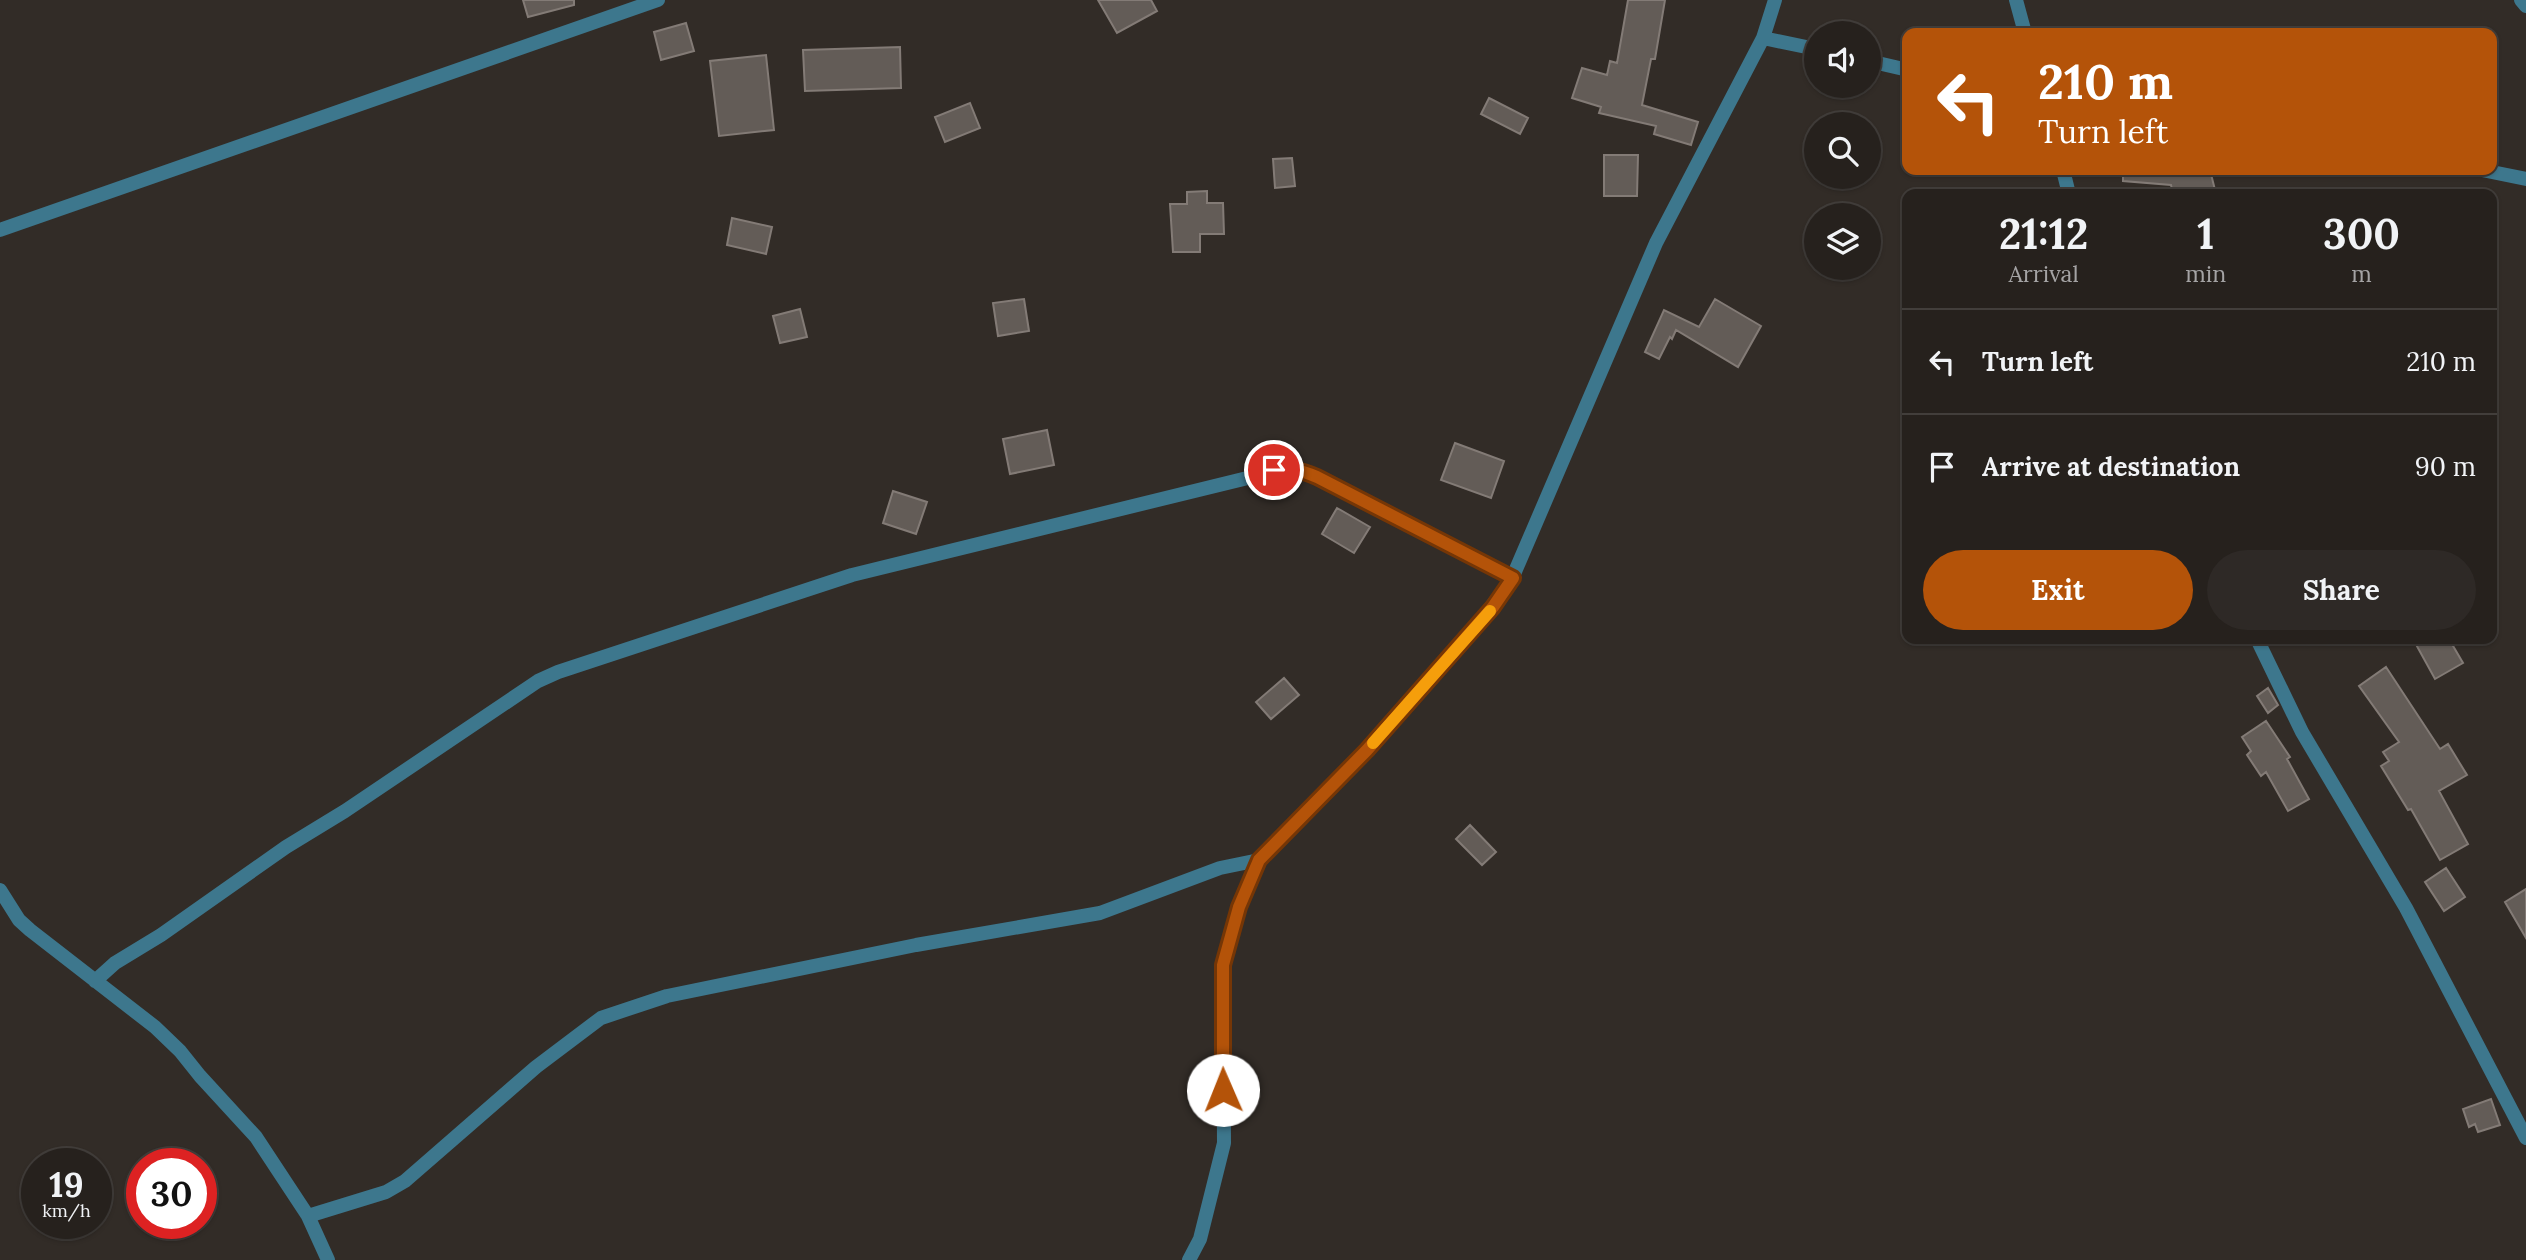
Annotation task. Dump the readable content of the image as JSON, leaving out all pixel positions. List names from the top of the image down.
{
  "page": {
    "turn": ["210 m", "Turn left"],
    "eta": [
      "21:12",
      "Arrival",
      "1",
      "min",
      "300",
      "m"
    ],
    "list": [
      {
        "name": "Turn left",
        "value": "210 m"
      },
      {
        "name": "Arrive at destination",
        "value": "90 m"
      }
    ],
    "buttons": ["Exit", "Share"],
    "speed": "19 km/h",
    "limit": "30"
  }
}
